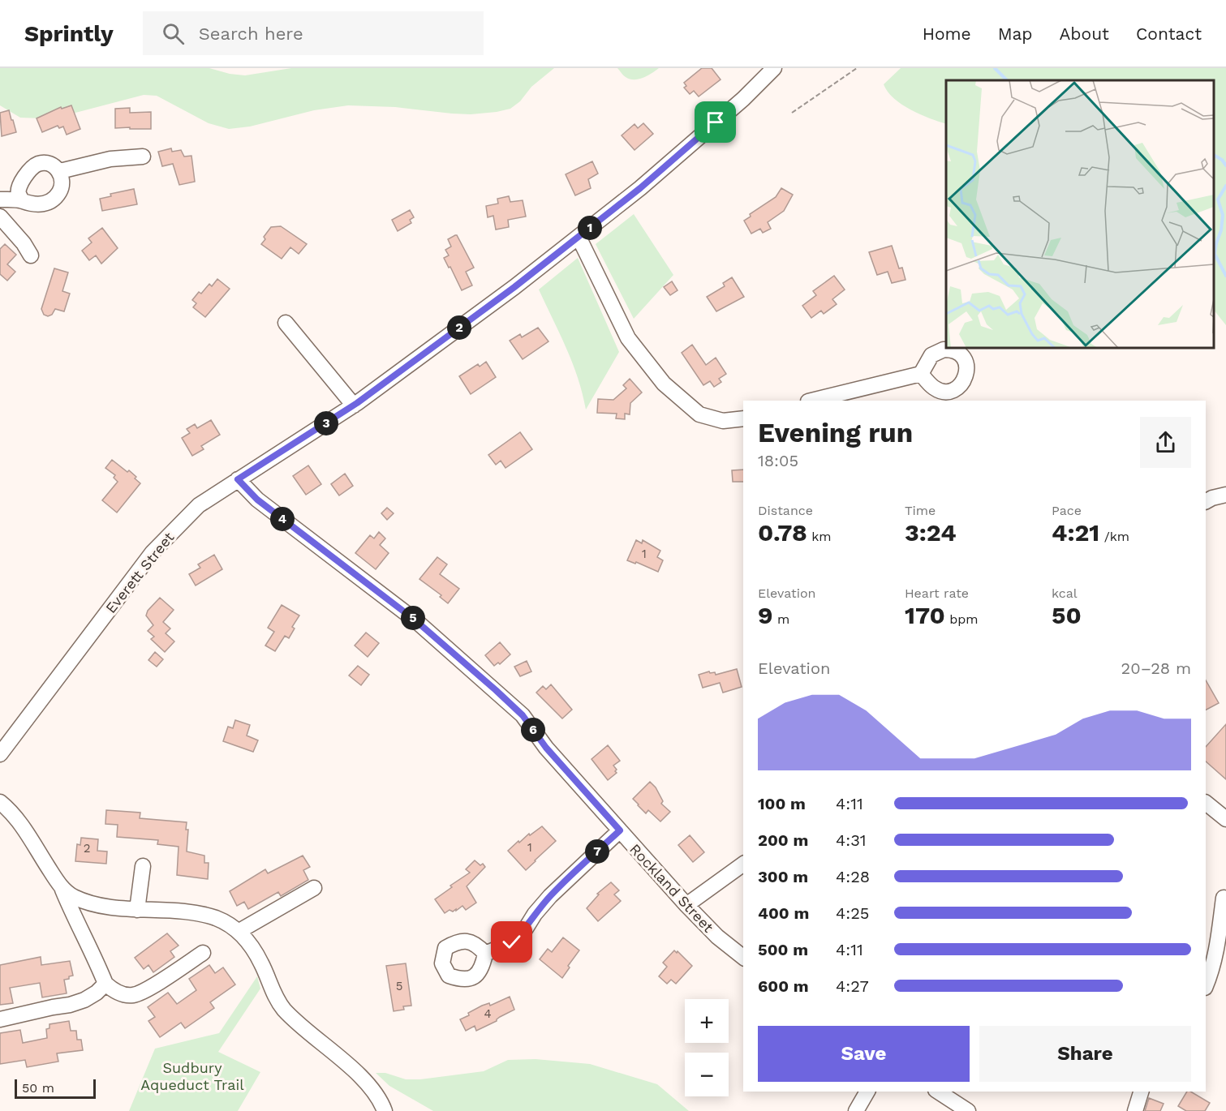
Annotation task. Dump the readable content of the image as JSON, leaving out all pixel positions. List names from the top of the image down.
{
  "streets": {
    "street": ["Everett Street", "Rockland Street"]
  },
  "crossings": [
    ["Everett Street", "Rockland Street"]
  ],
  "parks": ["Sudbury Aqueduct Trail"],
  "house_numbers": [
    "1",
    "1",
    "2",
    "5",
    "4"
  ],
  "scale_bar": "50 m",
  "page": {
    "header": "Sprintly",
    "search": "Search here",
    "nav": [
      "Home",
      "Map",
      "About",
      "Contact"
    ],
    "pins": [
      "1",
      "2",
      "3",
      "4",
      "5",
      "6",
      "7"
    ],
    "heading": ["Evening run", "18:05"],
    "stats": [
      ["Distance", "0.78 km"],
      ["Time", "3:24"],
      ["Pace", "4:21 /km"],
      ["Elevation", "9 m"],
      ["Heart rate", "170 bpm"],
      ["kcal", "50"]
    ],
    "chart": ["Elevation", "20–28 m"],
    "list": [
      {
        "name": "100 m",
        "note": "4:11"
      },
      {
        "name": "200 m",
        "note": "4:31"
      },
      {
        "name": "300 m",
        "note": "4:28"
      },
      {
        "name": "400 m",
        "note": "4:25"
      },
      {
        "name": "500 m",
        "note": "4:11"
      },
      {
        "name": "600 m",
        "note": "4:27"
      }
    ],
    "map_buttons": ["+", "−"],
    "buttons": ["Save", "Share"],
    "scale": "50 m"
  }
}
